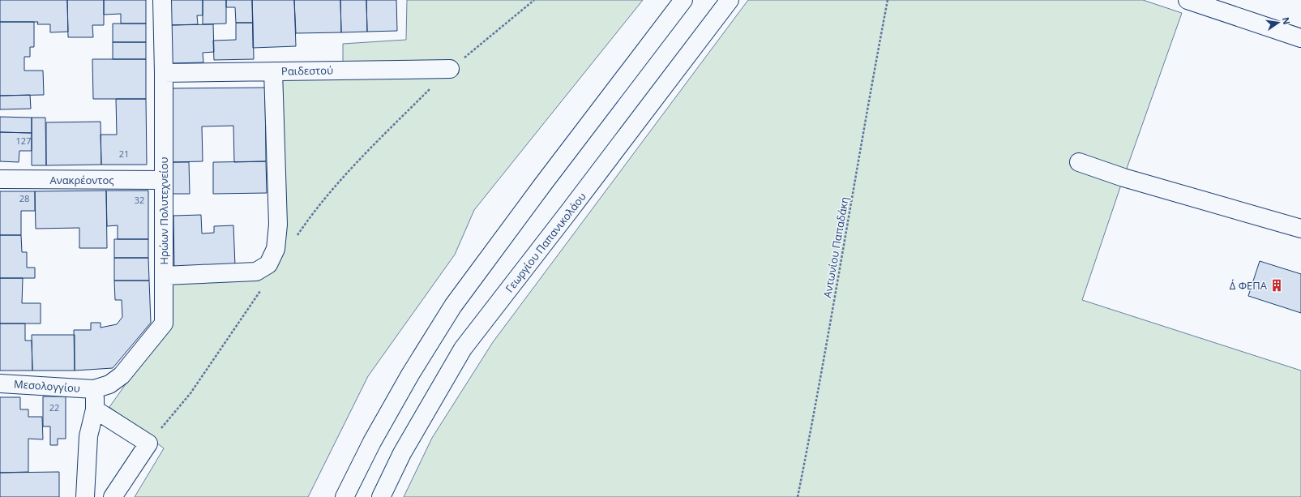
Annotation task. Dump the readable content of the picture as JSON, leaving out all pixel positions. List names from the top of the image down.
{
  "streets": {
    "street": [
      "Ραιδεστού",
      "Ανακρέοντος",
      "Ηρώων Πολυτεχνείου",
      "Γεωργίου Παπανικολάου",
      "Μεσολογγίου"
    ],
    "path": ["Αντωνίου Παπαδάκη"]
  },
  "crossings": [
    ["Ραιδεστού", "Ηρώων Πολυτεχνείου"],
    ["Ανακρέοντος", "Ηρώων Πολυτεχνείου"],
    ["Ηρώων Πολυτεχνείου", "Μεσολογγίου"]
  ],
  "places": {
    "building": ["Δ΄ ΦΕΠΑ"]
  },
  "house_numbers": [
    "127",
    "21",
    "28",
    "32",
    "22"
  ],
  "north": "right"
}
